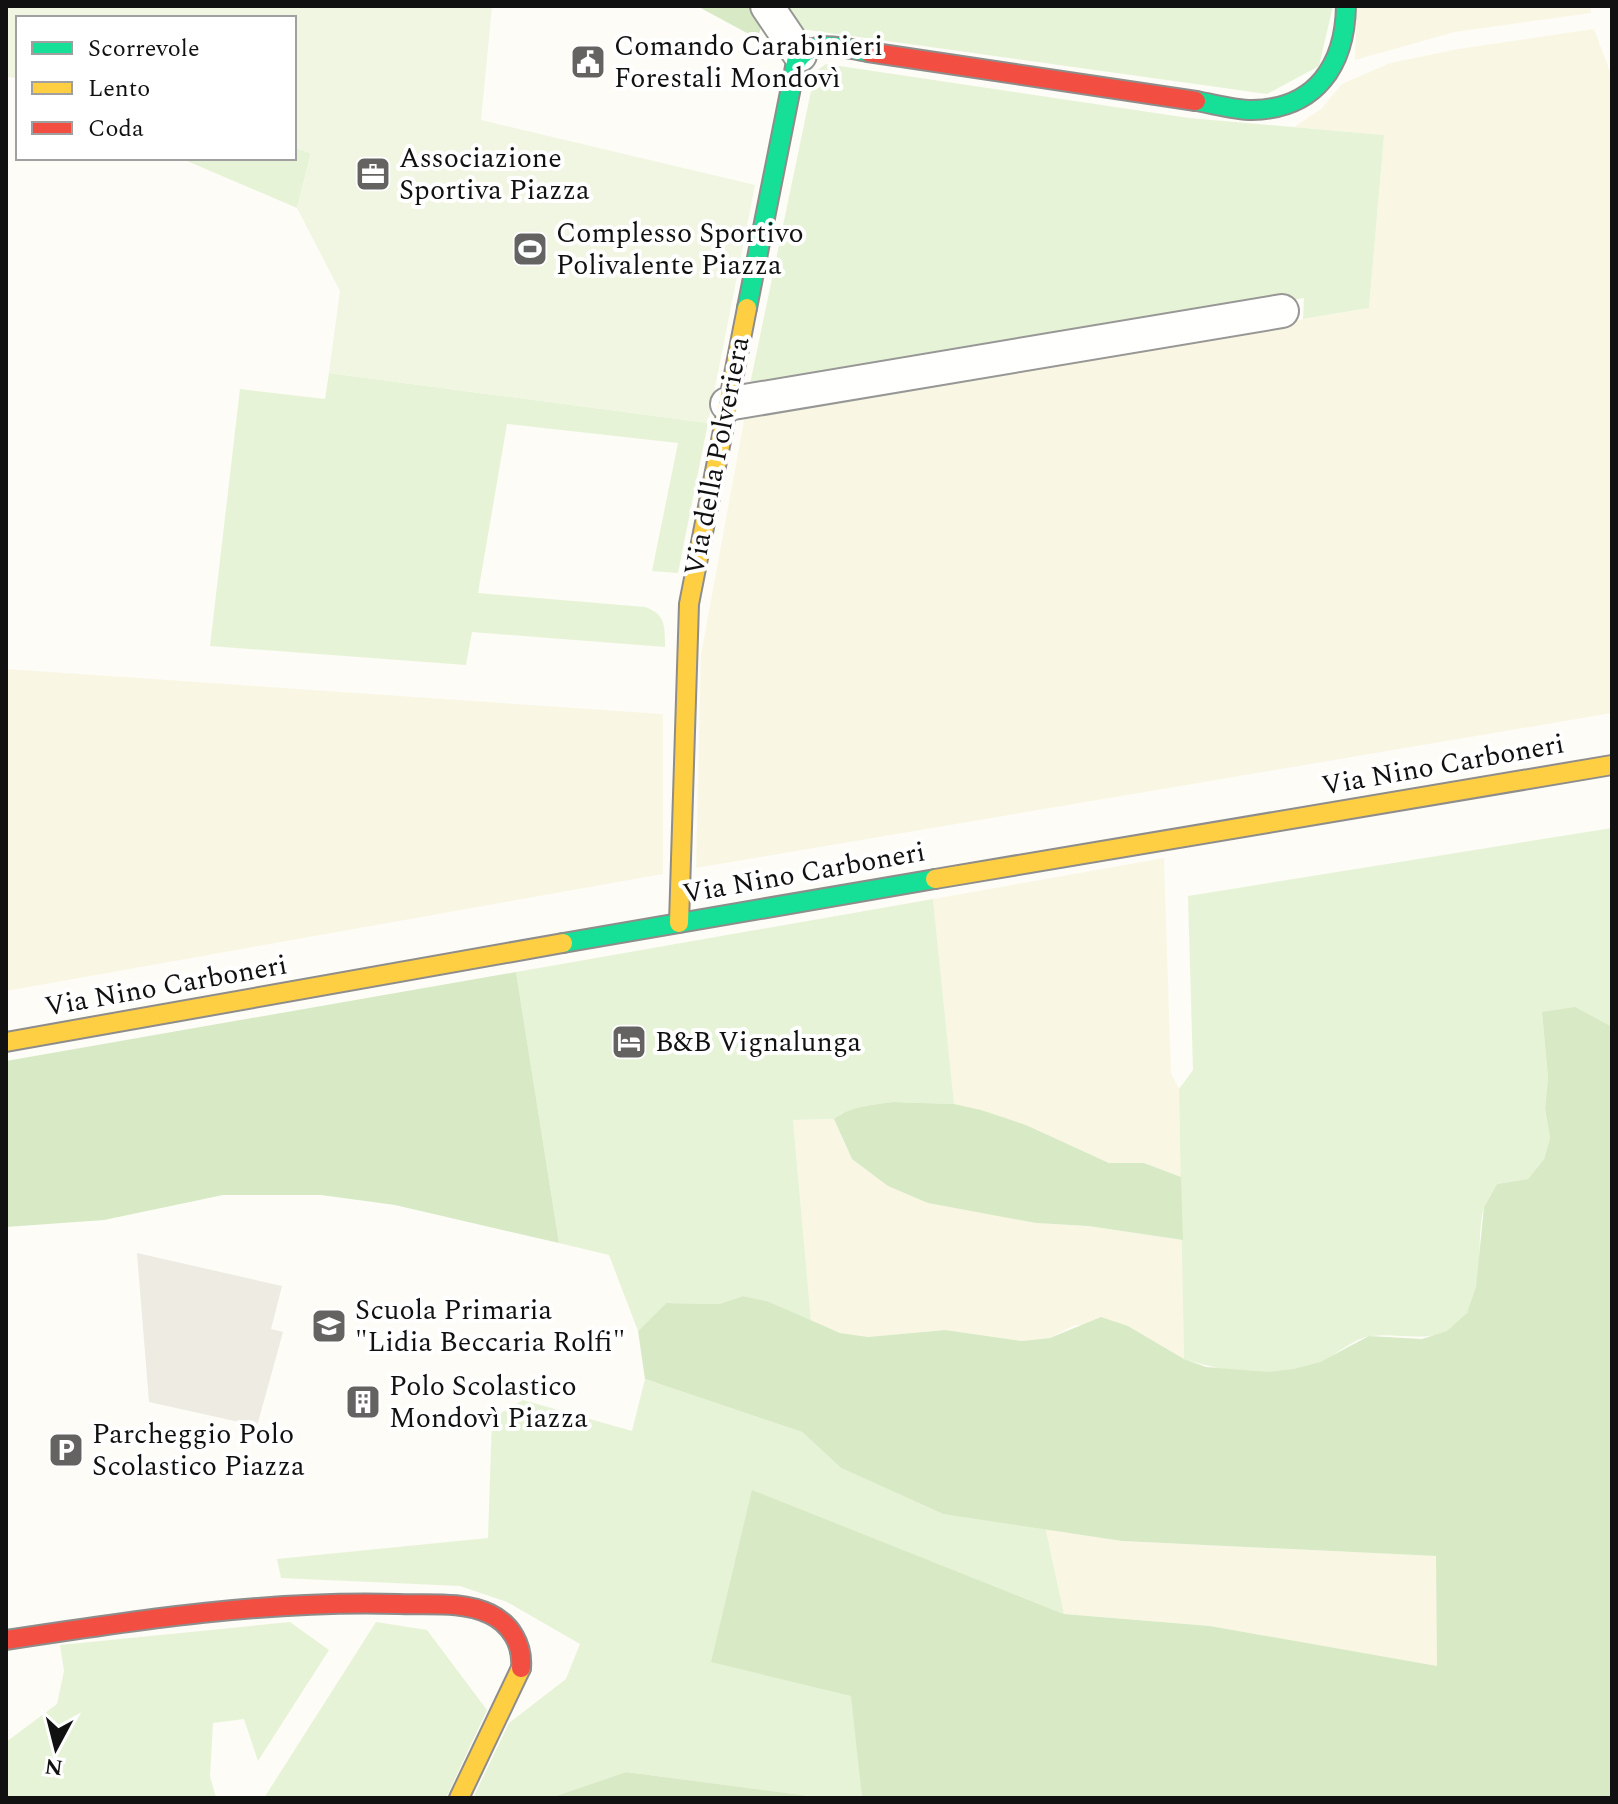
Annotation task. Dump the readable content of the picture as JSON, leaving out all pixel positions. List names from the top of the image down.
{
  "streets": {
    "street": ["Via della Polveriera", "Via Nino Carboneri"]
  },
  "crossings": [
    ["Via della Polveriera", "Via Nino Carboneri"]
  ],
  "places": {
    "public building": ["Comando Carabinieri Forestali Mondovì"],
    "office": ["Associazione Sportiva Piazza"],
    "sports": ["Complesso Sportivo Polivalente Piazza"],
    "hotel": ["B&B Vignalunga"],
    "school or university": ["Scuola Primaria \"Lidia Beccaria Rolfi\""],
    "building": ["Polo Scolastico Mondovì Piazza"],
    "parking": ["Parcheggio Polo Scolastico Piazza"]
  },
  "legend": ["Scorrevole", "Lento", "Coda"],
  "north": "bottom"
}
